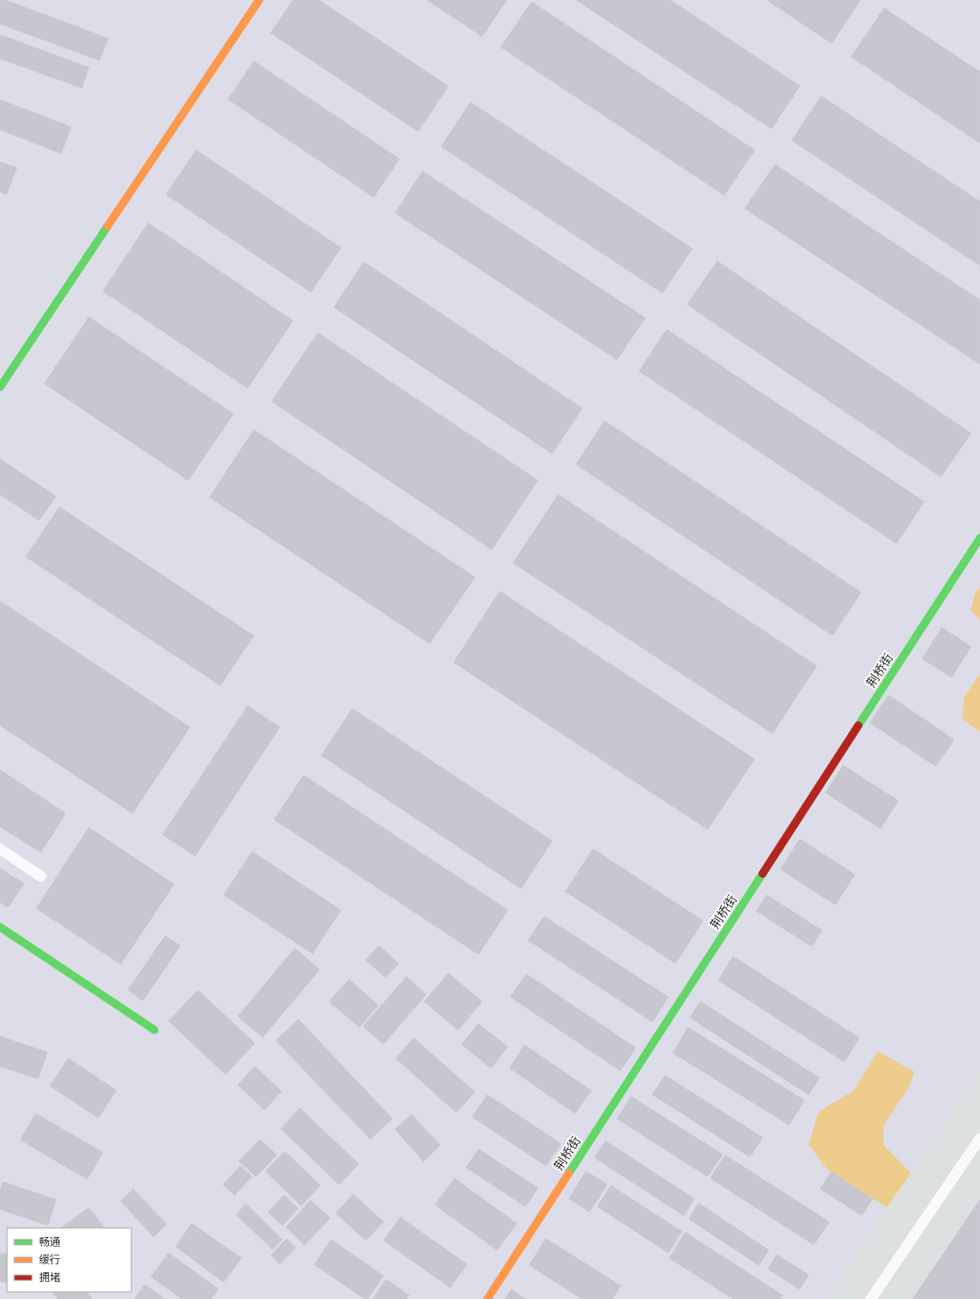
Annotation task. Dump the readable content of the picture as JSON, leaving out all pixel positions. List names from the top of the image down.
{
  "streets": {
    "main road": ["荆桥街"]
  },
  "legend": ["畅通", "缓行", "拥堵"]
}
